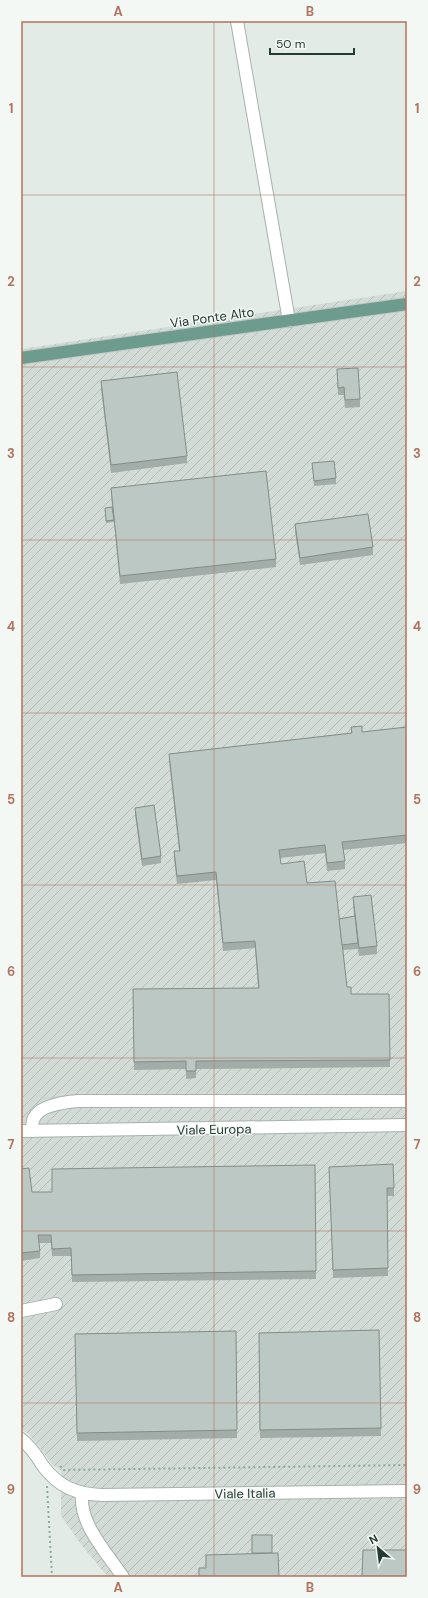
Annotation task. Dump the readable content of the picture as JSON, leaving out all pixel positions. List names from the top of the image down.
{
  "streets": {
    "main road": ["Via Ponte Alto"],
    "street": ["Viale Europa", "Viale Italia"]
  },
  "scale_bar": "50 m",
  "north": "top left",
  "grid": {
    "columns": ["A", "B"],
    "rows": [
      "1",
      "2",
      "3",
      "4",
      "5",
      "6",
      "7",
      "8",
      "9"
    ]
  }
}
